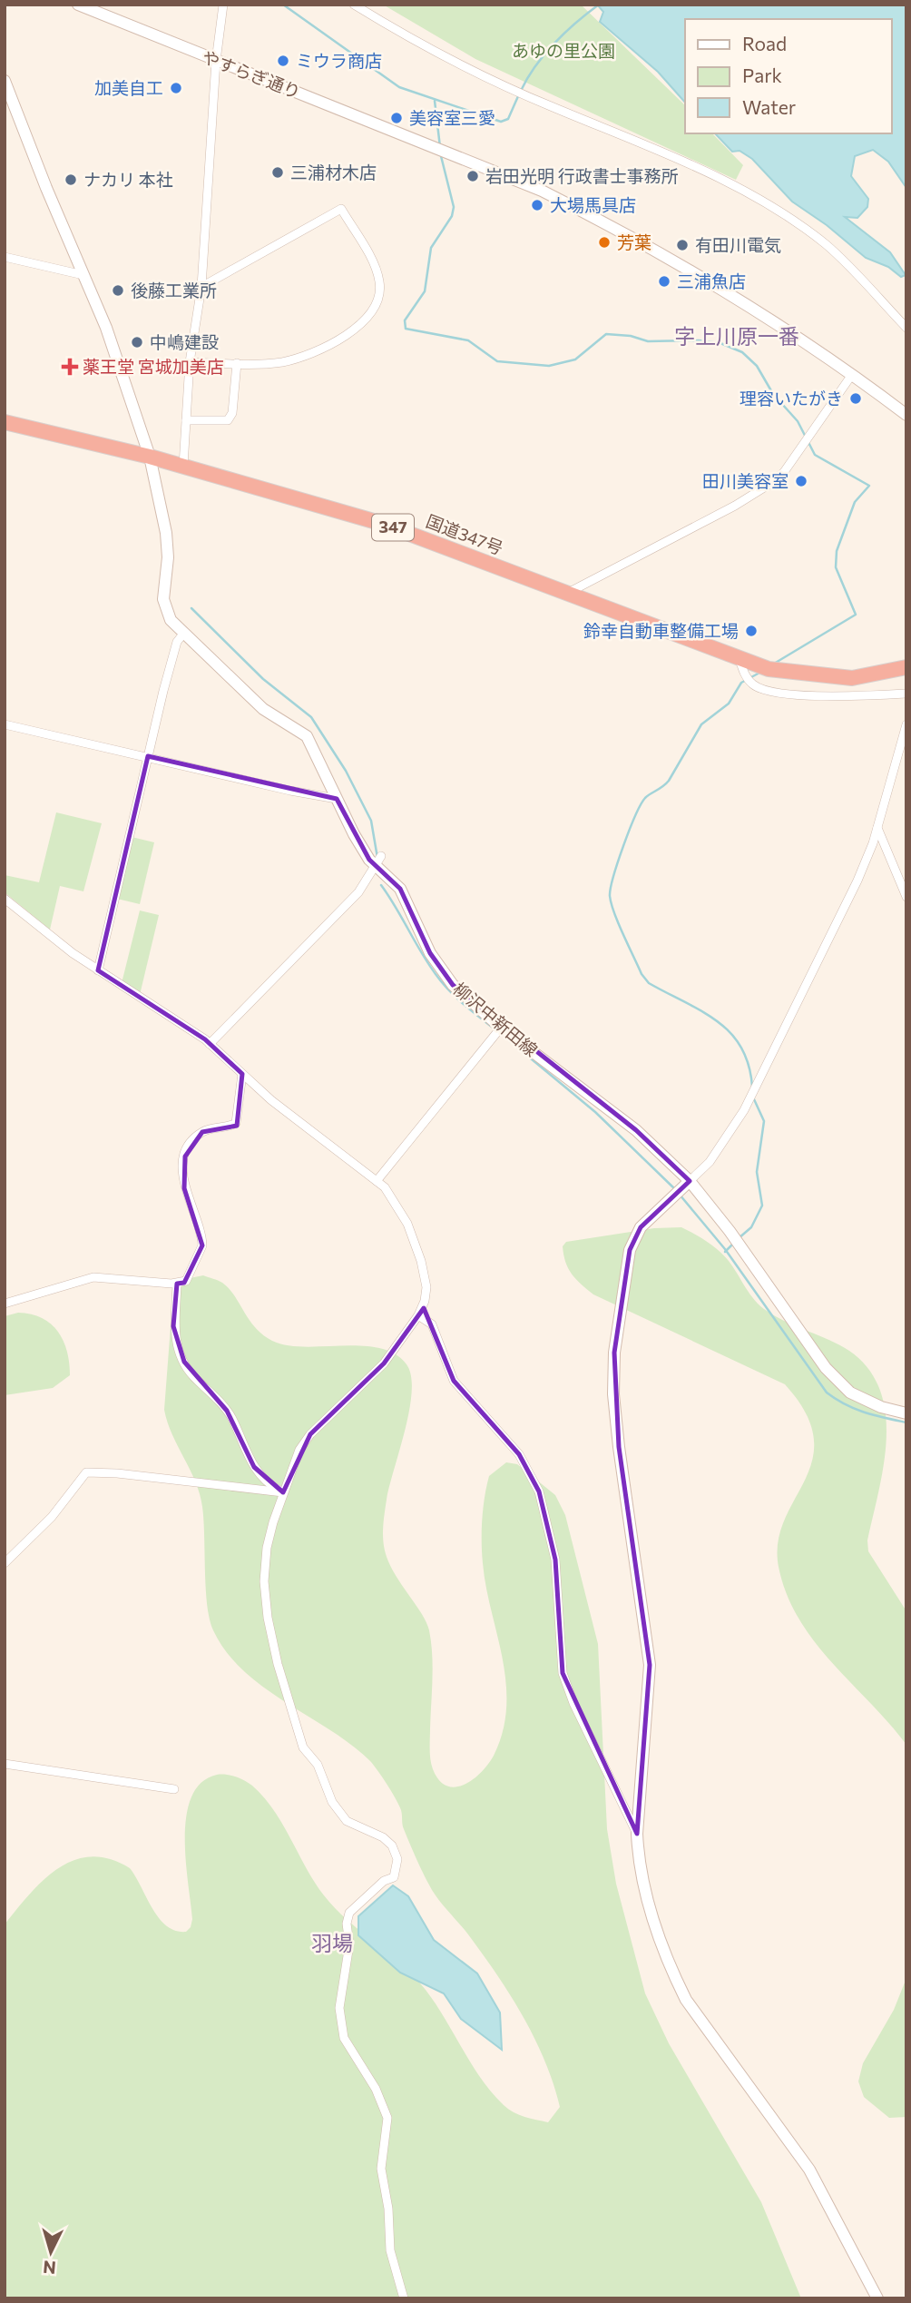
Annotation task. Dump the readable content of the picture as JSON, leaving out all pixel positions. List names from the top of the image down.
{
  "streets": {
    "highway": ["347", "国道347号"],
    "street": ["やすらぎ通り", "柳沢中新田線"]
  },
  "crossings": [
    ["国道347号", "柳沢中新田線"]
  ],
  "districts": ["字上川原一番", "羽場"],
  "parks": ["あゆの里公園"],
  "places": {
    "other": [
      "ミウラ商店",
      "加美自工",
      "美容室三愛",
      "三浦材木店",
      "岩田光明 行政書士事務所",
      "ナカリ 本社",
      "大場馬具店",
      "芳葉",
      "有田川電気",
      "三浦魚店",
      "後藤工業所",
      "中嶋建設",
      "理容いたがき",
      "田川美容室",
      "鈴幸自動車整備工場"
    ],
    "health": ["薬王堂 宮城加美店"]
  },
  "legend": ["Road", "Park", "Water"],
  "north": "bottom"
}
